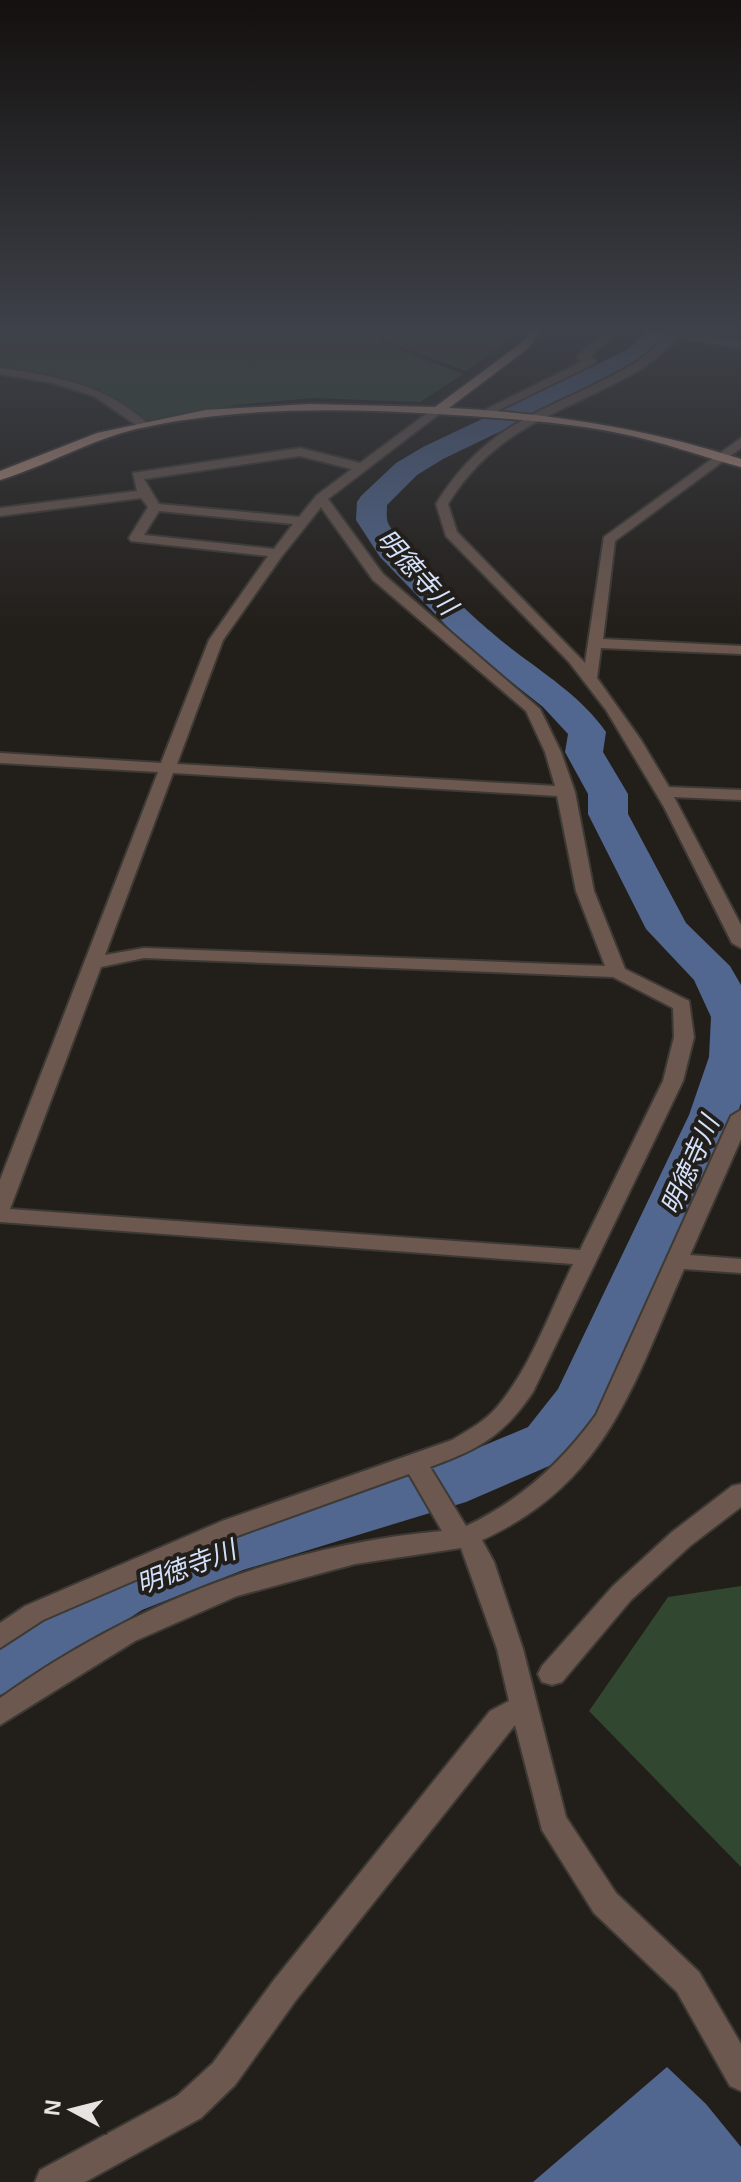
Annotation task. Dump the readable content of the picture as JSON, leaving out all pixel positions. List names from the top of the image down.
{
  "water": ["明徳寺川"],
  "north": "left"
}
